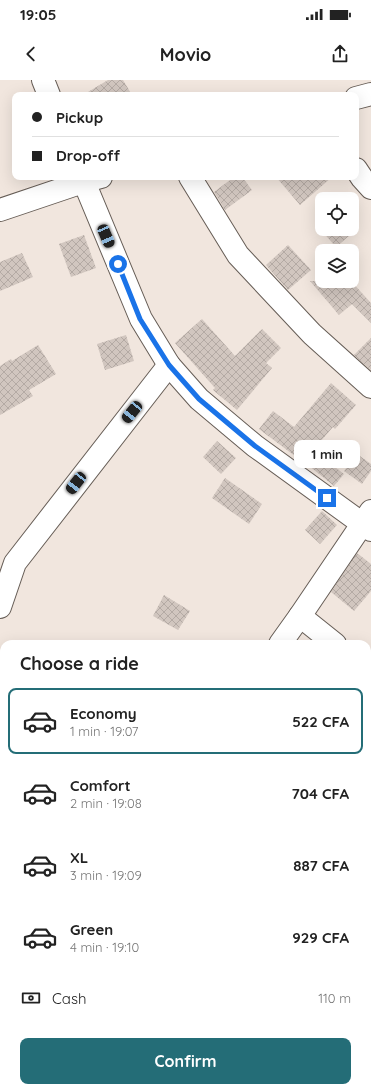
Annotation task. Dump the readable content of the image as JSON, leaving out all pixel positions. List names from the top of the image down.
{
  "page": {
    "status": "19:05",
    "header": "Movio",
    "banner": ["Pickup", "Drop-off"],
    "bubble": "1 min",
    "heading": "Choose a ride",
    "list": [
      {
        "name": "Economy",
        "note": "1 min · 19:07",
        "value": "522 CFA"
      },
      {
        "name": "Comfort",
        "note": "2 min · 19:08",
        "value": "704 CFA"
      },
      {
        "name": "XL",
        "note": "3 min · 19:09",
        "value": "887 CFA"
      },
      {
        "name": "Green",
        "note": "4 min · 19:10",
        "value": "929 CFA"
      }
    ],
    "pay": ["Cash", "110 m"],
    "buttons": "Confirm"
  }
}
